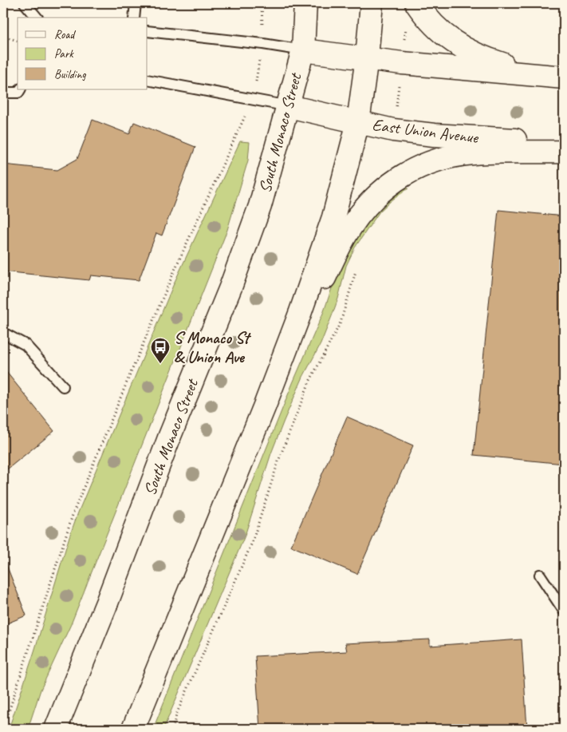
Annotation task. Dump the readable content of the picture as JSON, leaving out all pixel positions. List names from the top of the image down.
{
  "streets": {
    "main road": ["East Union Avenue", "South Monaco Street"]
  },
  "crossings": [
    ["East Union Avenue", "South Monaco Street"]
  ],
  "places": {
    "bus stop": ["S Monaco St & Union Ave"]
  },
  "legend": ["Road", "Park", "Building"]
}
